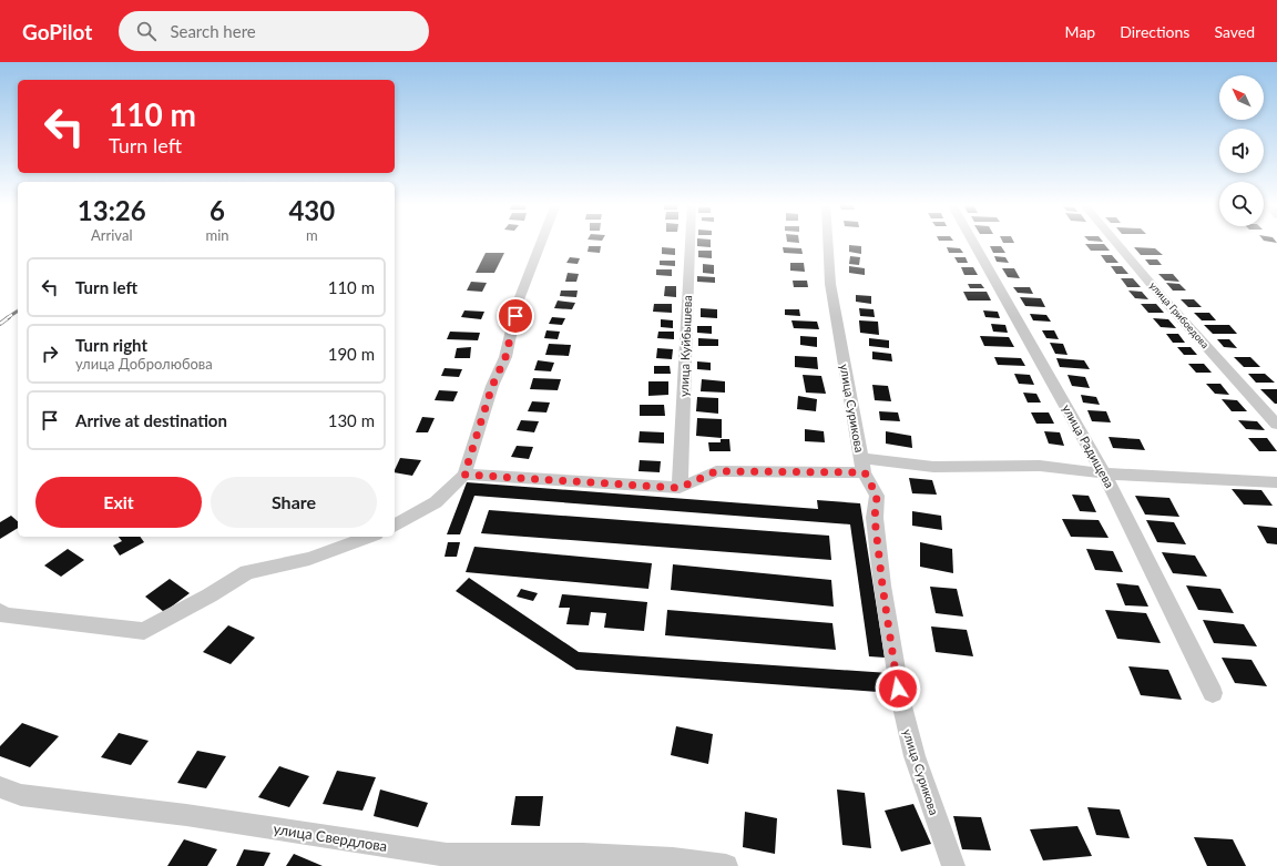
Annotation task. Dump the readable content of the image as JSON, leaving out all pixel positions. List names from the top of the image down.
{
  "streets": {
    "street": [
      "улица Грибоедова",
      "улица Куйбышева",
      "улица Сурикова",
      "улица Радищева",
      "улица Свердлова"
    ]
  },
  "north": "top left",
  "page": {
    "header": "GoPilot",
    "search": "Search here",
    "nav": ["Map", "Directions", "Saved"],
    "turn": ["110 m", "Turn left"],
    "eta": [
      "13:26",
      "Arrival",
      "6",
      "min",
      "430",
      "m"
    ],
    "list": [
      {
        "name": "Turn left",
        "value": "110 m"
      },
      {
        "name": "Turn right",
        "note": "улица Добролюбова",
        "value": "190 m"
      },
      {
        "name": "Arrive at destination",
        "value": "130 m"
      }
    ],
    "buttons": ["Exit", "Share"]
  }
}
